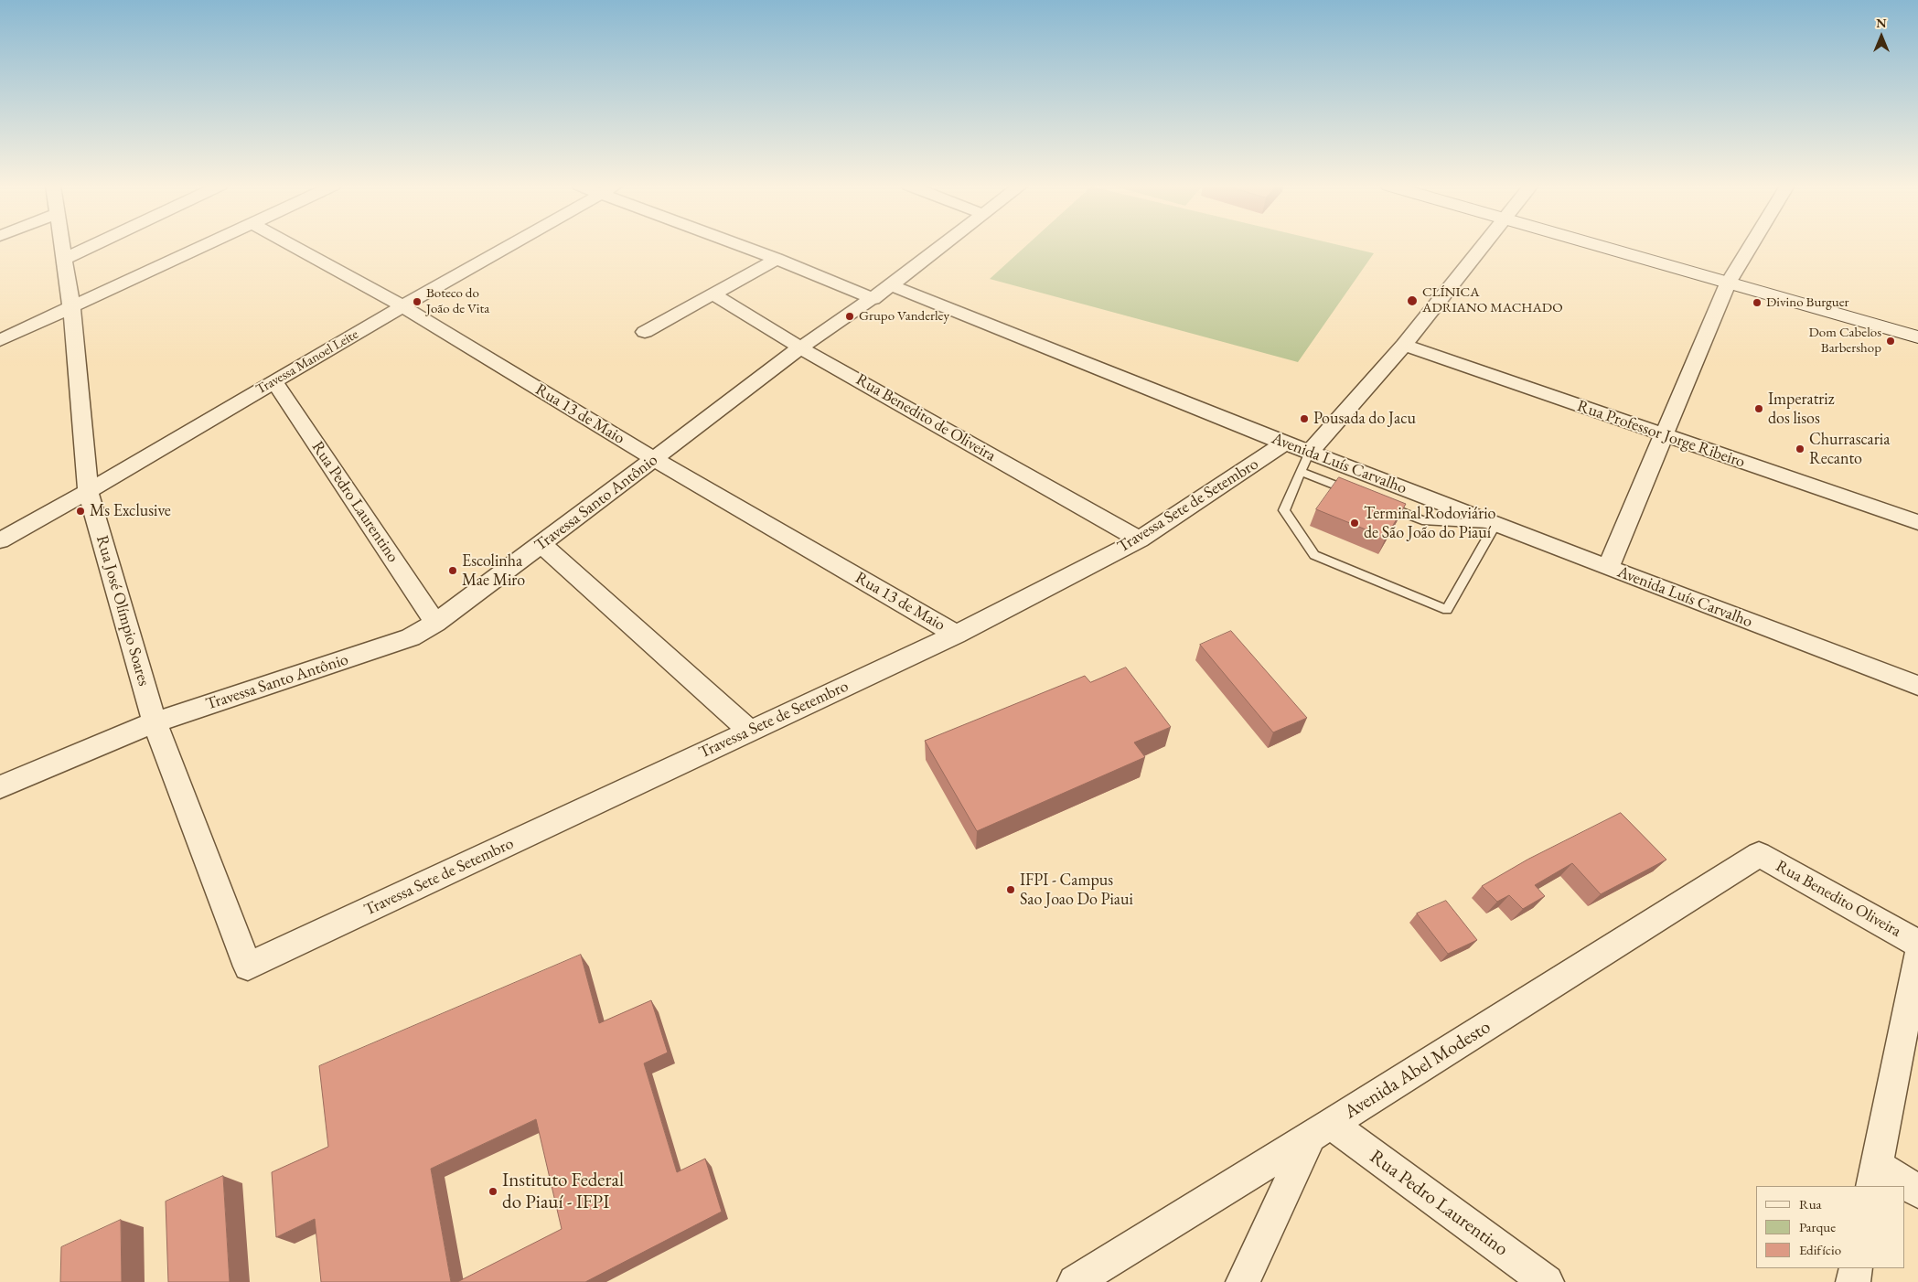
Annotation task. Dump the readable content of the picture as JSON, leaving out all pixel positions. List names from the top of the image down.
{
  "streets": {
    "street": [
      "Travessa Manoel Leite",
      "Rua 13 de Maio",
      "Rua Benedito de Oliveira",
      "Rua Professor Jorge Ribeiro",
      "Avenida Luís Carvalho",
      "Rua Pedro Laurentino",
      "Travessa Santo Antônio",
      "Travessa Sete de Setembro",
      "Rua José Olímpio Soares",
      "Rua Benedito Oliveira",
      "Avenida Abel Modesto"
    ]
  },
  "crossings": [
    ["Travessa Manoel Leite", "Rua 13 de Maio"],
    ["Travessa Manoel Leite", "Rua Pedro Laurentino"],
    ["Travessa Manoel Leite", "Rua José Olímpio Soares"],
    ["Rua 13 de Maio", "Travessa Santo Antônio"],
    ["Rua 13 de Maio", "Travessa Sete de Setembro"],
    ["Rua Benedito de Oliveira", "Travessa Santo Antônio"],
    ["Rua Benedito de Oliveira", "Travessa Sete de Setembro"],
    ["Avenida Luís Carvalho", "Travessa Santo Antônio"],
    ["Avenida Luís Carvalho", "Travessa Sete de Setembro"],
    ["Rua Pedro Laurentino", "Travessa Santo Antônio"],
    ["Rua Pedro Laurentino", "Avenida Abel Modesto"],
    ["Travessa Santo Antônio", "Rua José Olímpio Soares"],
    ["Travessa Sete de Setembro", "Rua José Olímpio Soares"],
    ["Rua Benedito Oliveira", "Avenida Abel Modesto"]
  ],
  "places": [
    "CLÍNICA ADRIANO MACHADO",
    "Boteco do João de Vita",
    "Divino Burguer",
    "Grupo Vanderley",
    "Dom Cabelos Barbershop",
    "Imperatriz dos lisos",
    "Pousada do Jacu",
    "Churrascaria Recanto",
    "Ms Exclusive",
    "Terminal Rodoviário de São João do Piauí",
    "Escolinha Mae Miro",
    "IFPI - Campus Sao Joao Do Piaui",
    "Instituto Federal do Piauí - IFPI"
  ],
  "legend": ["Rua", "Parque", "Edifício"],
  "north": "top"
}
